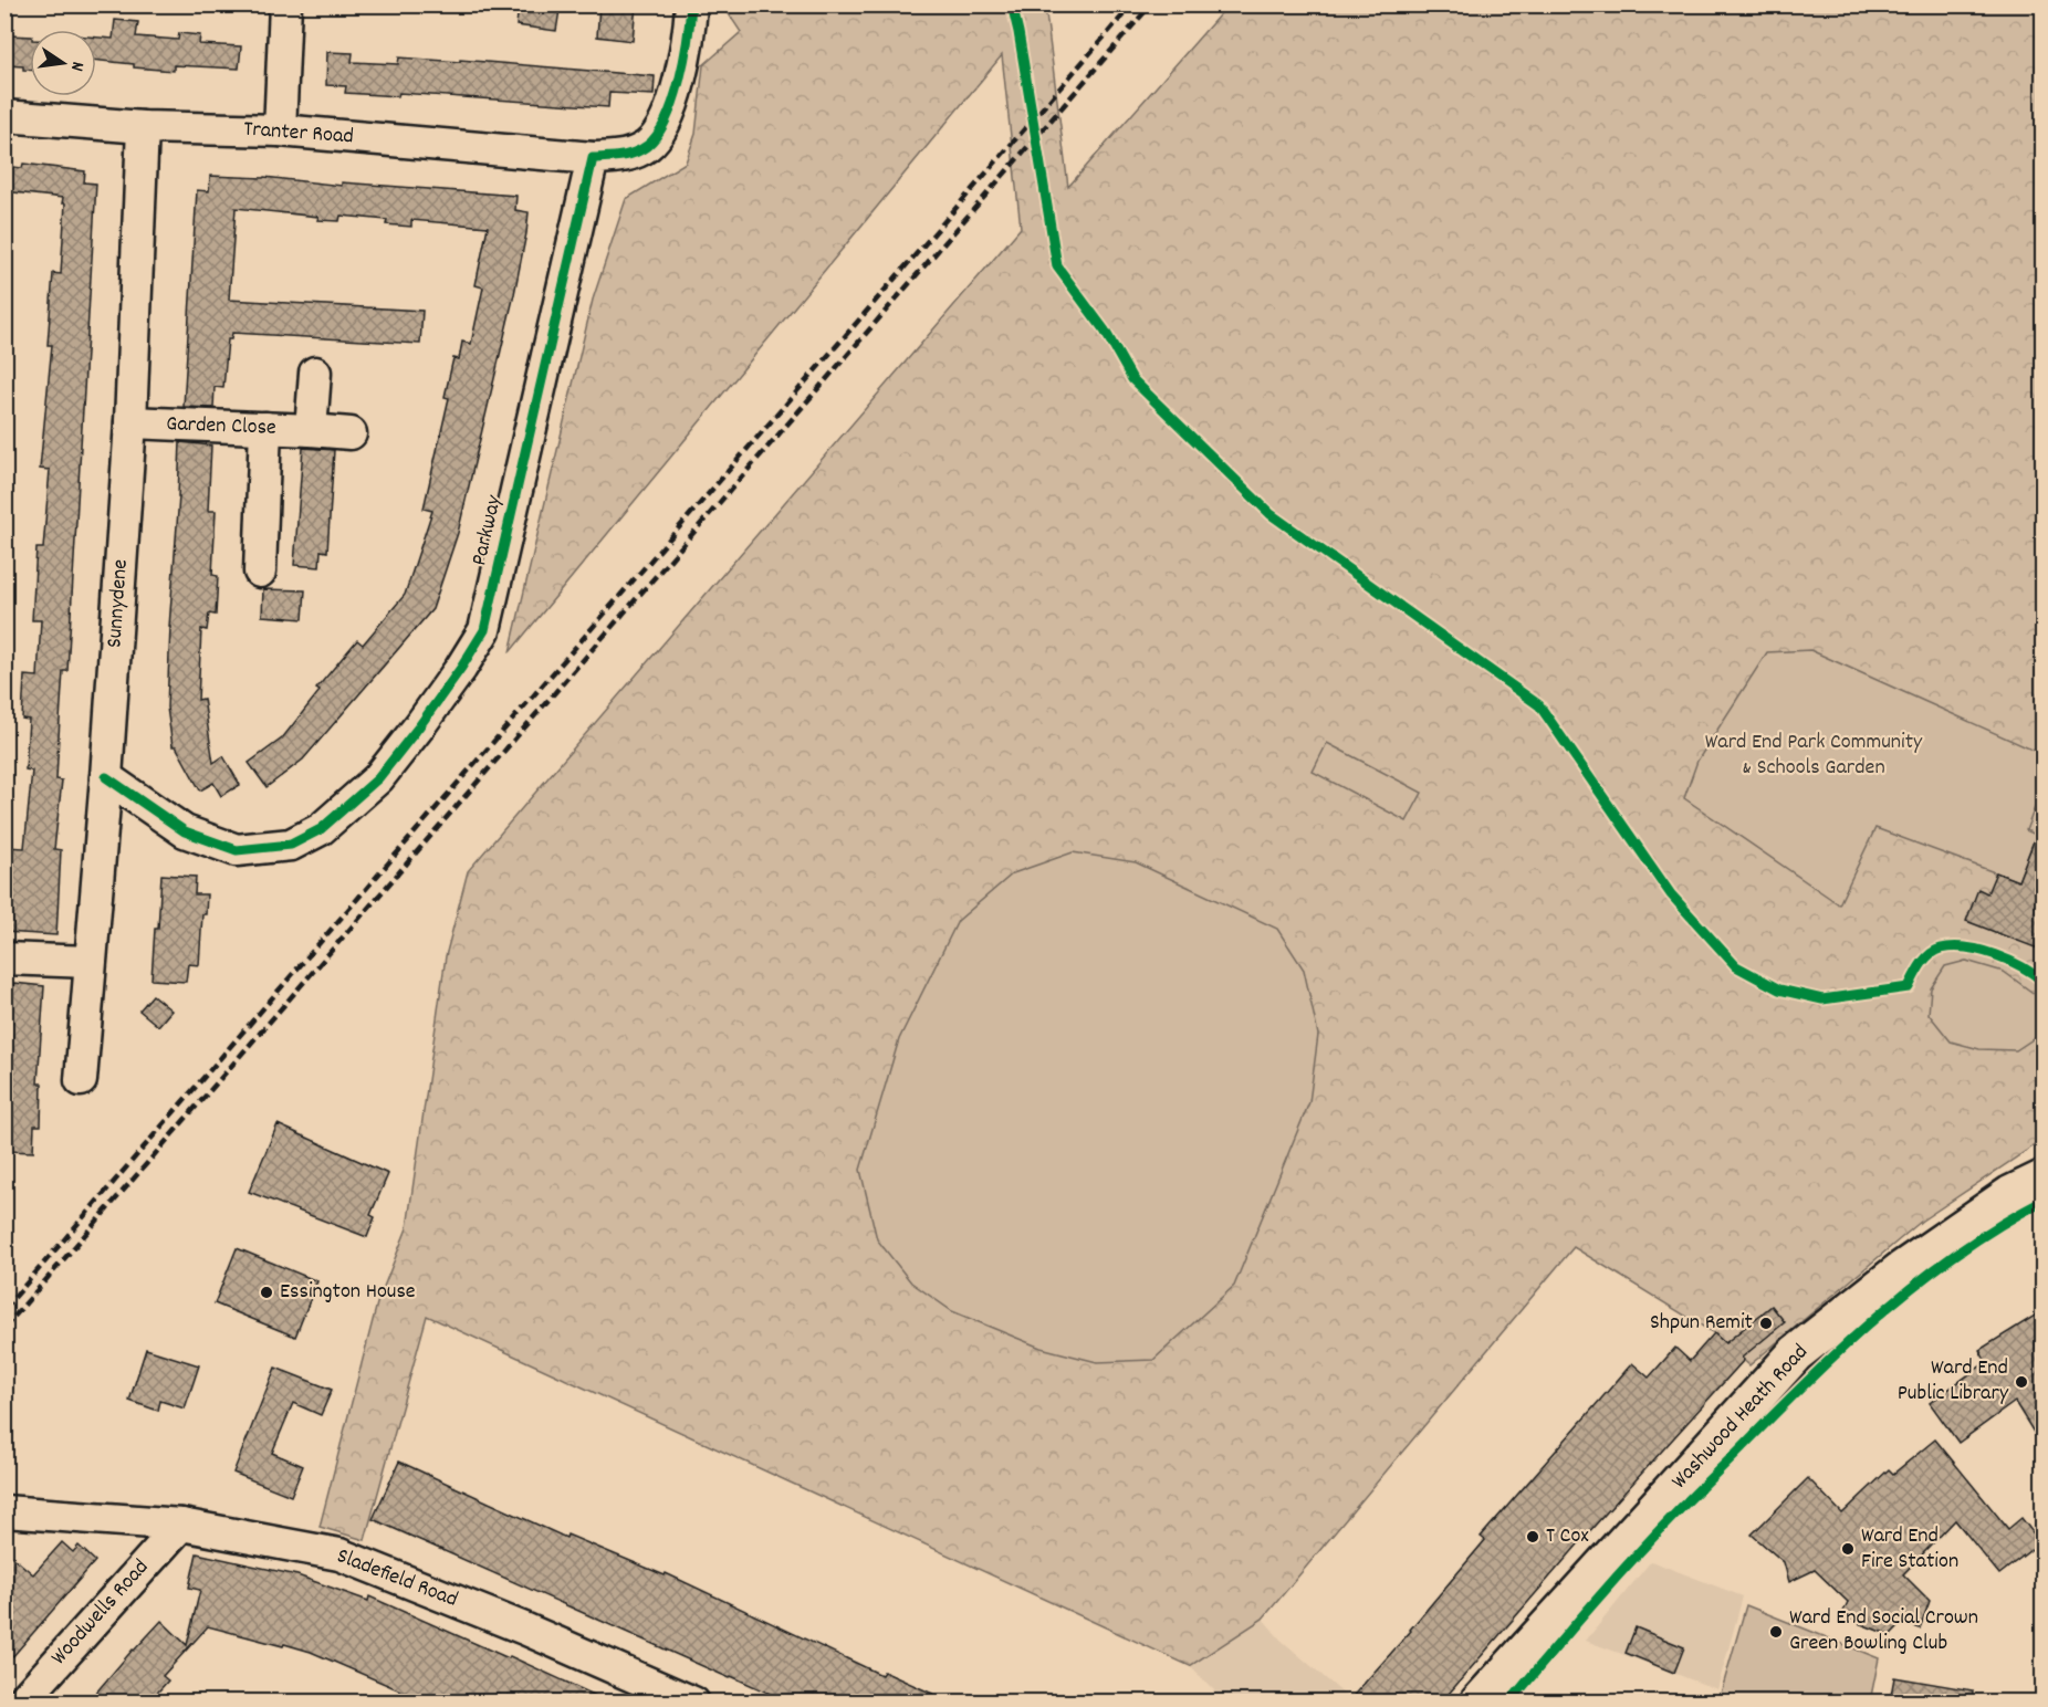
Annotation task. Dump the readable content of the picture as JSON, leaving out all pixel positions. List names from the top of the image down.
{
  "streets": {
    "main road": ["Washwood Heath Road"],
    "street": [
      "Tranter Road",
      "Garden Close",
      "Parkway",
      "Sunnydene",
      "Sladefield Road",
      "Woodwells Road"
    ]
  },
  "crossings": [
    ["Tranter Road", "Parkway"],
    ["Tranter Road", "Sunnydene"],
    ["Garden Close", "Sunnydene"],
    ["Parkway", "Sunnydene"],
    ["Sladefield Road", "Woodwells Road"]
  ],
  "parks": ["Ward End Park Community & Schools Garden"],
  "places": [
    "Essington House",
    "Shpun Remit",
    "Ward End Public Library",
    "T Cox",
    "Ward End Fire Station",
    "Ward End Social Crown Green Bowling Club"
  ],
  "north": "right"
}
